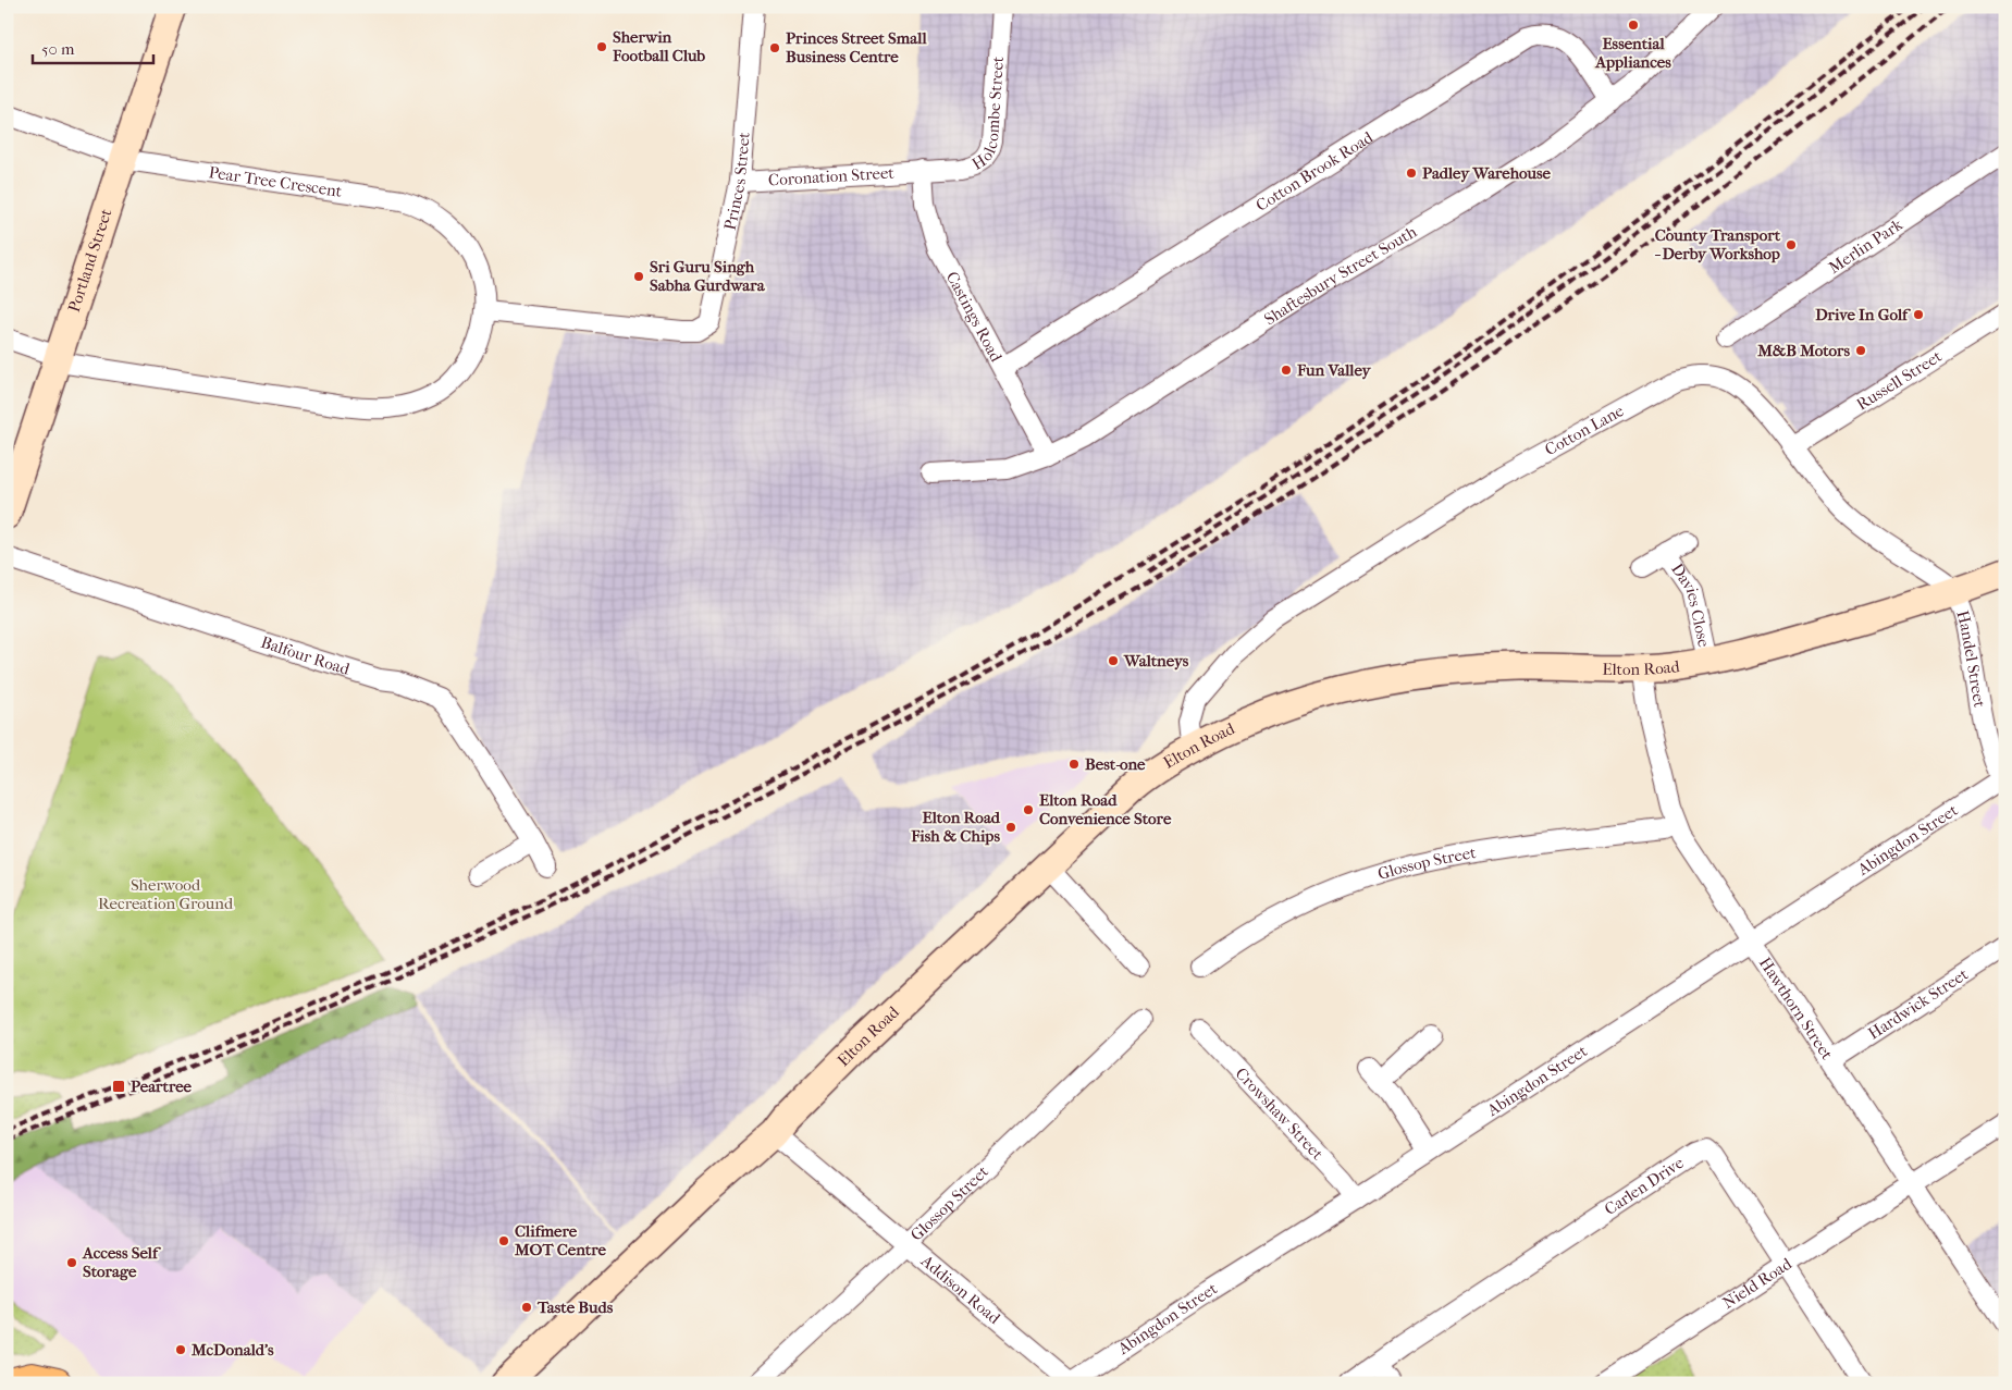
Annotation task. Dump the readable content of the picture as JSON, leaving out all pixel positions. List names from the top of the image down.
{
  "streets": {
    "street": [
      "Holcombe Street",
      "Cotton Brook Road",
      "Coronation Street",
      "Princes Street",
      "Pear Tree Crescent",
      "Merlin Park",
      "Portland Street",
      "Shaftesbury Street South",
      "Castings Road",
      "Russell Street",
      "Cotton Lane",
      "Davies Close",
      "Balfour Road",
      "Handel Street",
      "Elton Road",
      "Abingdon Street",
      "Glossop Street",
      "Hardwick Street",
      "Hawthorn Street",
      "Crowshaw Street",
      "Carlen Drive",
      "Nield Road",
      "Addison Road"
    ]
  },
  "crossings": [
    ["Holcombe Street", "Coronation Street"],
    ["Holcombe Street", "Castings Road"],
    ["Cotton Brook Road", "Shaftesbury Street South"],
    ["Cotton Brook Road", "Castings Road"],
    ["Coronation Street", "Princes Street"],
    ["Coronation Street", "Castings Road"],
    ["Princes Street", "Pear Tree Crescent"],
    ["Pear Tree Crescent", "Portland Street"],
    ["Shaftesbury Street South", "Castings Road"],
    ["Russell Street", "Cotton Lane"],
    ["Cotton Lane", "Handel Street"],
    ["Cotton Lane", "Elton Road"],
    ["Davies Close", "Elton Road"],
    ["Handel Street", "Elton Road"],
    ["Handel Street", "Abingdon Street"],
    ["Elton Road", "Hawthorn Street"],
    ["Elton Road", "Addison Road"],
    ["Abingdon Street", "Hawthorn Street"],
    ["Abingdon Street", "Crowshaw Street"],
    ["Abingdon Street", "Addison Road"],
    ["Glossop Street", "Hawthorn Street"],
    ["Glossop Street", "Addison Road"],
    ["Hardwick Street", "Hawthorn Street"],
    ["Hawthorn Street", "Nield Road"],
    ["Carlen Drive", "Nield Road"]
  ],
  "parks": ["Sherwood Recreation Ground"],
  "places": {
    "other": [
      "Essential Appliances",
      "Sherwin Football Club",
      "Princes Street Small Business Centre",
      "Padley Warehouse",
      "County Transport - Derby Workshop",
      "Sri Guru Singh Sabha Gurdwara",
      "Drive In Golf",
      "M&B Motors",
      "Fun Valley",
      "Waltneys",
      "Best-one",
      "Elton Road Convenience Store",
      "Elton Road Fish & Chips",
      "Clifmere MOT Centre",
      "Access Self Storage",
      "Taste Buds",
      "McDonald's"
    ],
    "transit": ["Peartree"]
  },
  "scale_bar": "50 m"
}
